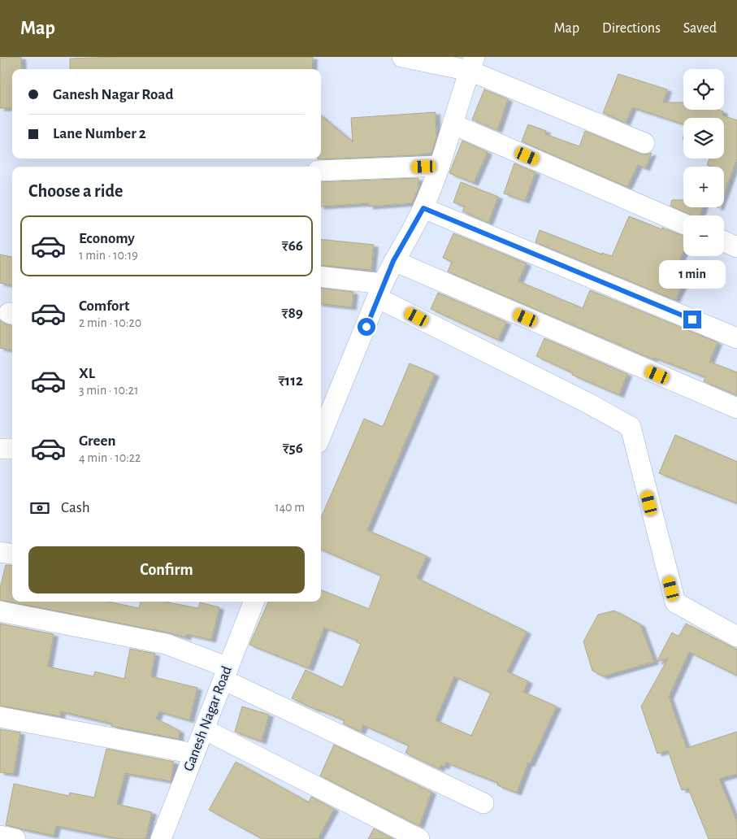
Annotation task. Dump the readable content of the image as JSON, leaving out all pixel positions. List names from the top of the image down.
{
  "streets": {
    "street": ["Ganesh Nagar Road"]
  },
  "page": {
    "header": "Map",
    "nav": ["Map", "Directions", "Saved"],
    "map_buttons": ["+", "−"],
    "banner": ["Ganesh Nagar Road", "Lane Number 2"],
    "heading": "Choose a ride",
    "list": [
      {
        "name": "Economy",
        "note": "1 min · 10:19",
        "value": "₹66"
      },
      {
        "name": "Comfort",
        "note": "2 min · 10:20",
        "value": "₹89"
      },
      {
        "name": "XL",
        "note": "3 min · 10:21",
        "value": "₹112"
      },
      {
        "name": "Green",
        "note": "4 min · 10:22",
        "value": "₹56"
      }
    ],
    "bubble": "1 min",
    "pay": ["Cash", "140 m"],
    "buttons": "Confirm"
  }
}
